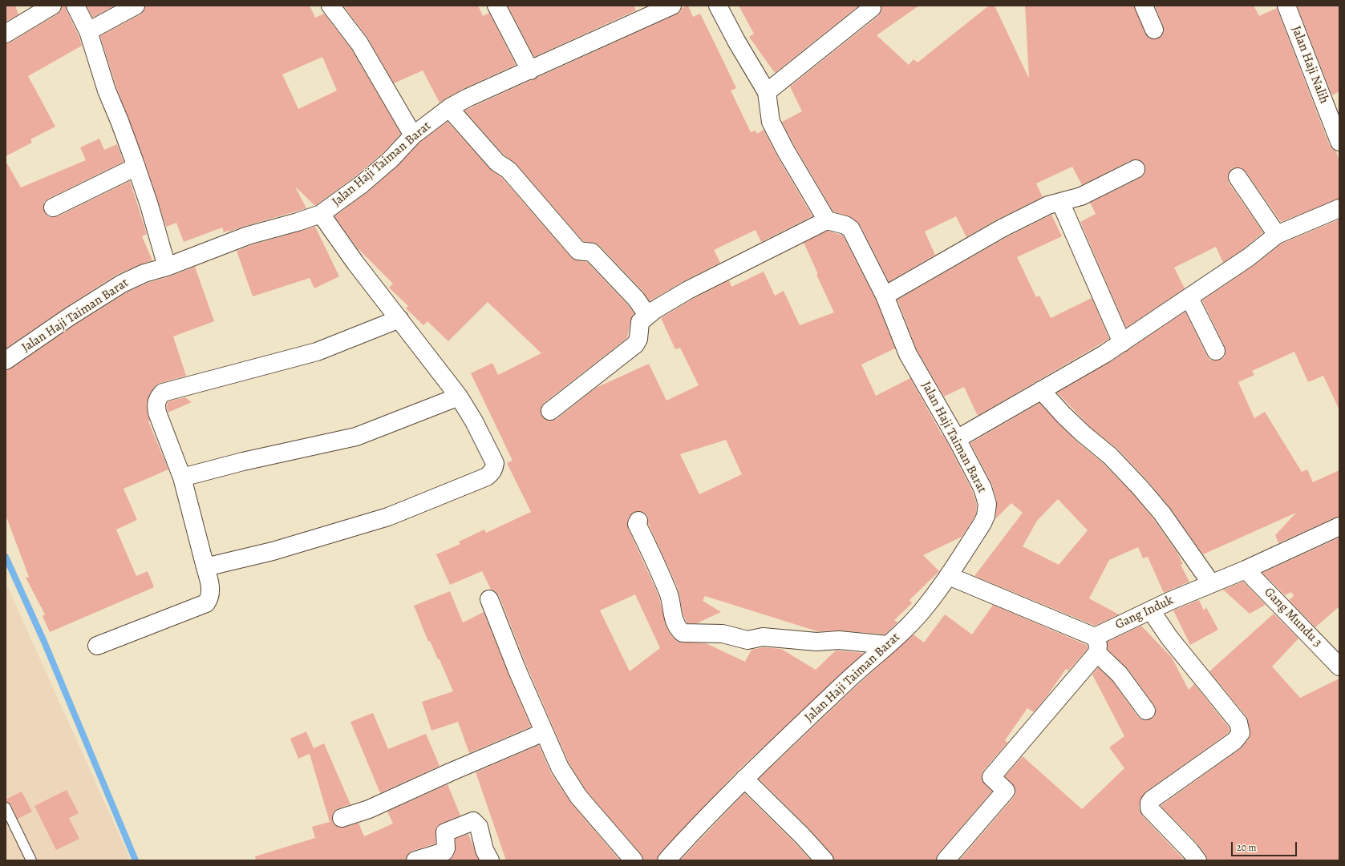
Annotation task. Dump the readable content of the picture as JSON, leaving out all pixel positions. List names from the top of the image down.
{
  "streets": {
    "street": [
      "Jalan Haji Nalih",
      "Jalan Haji Taiman Barat",
      "Gang Induk",
      "Gang Mundu 3"
    ]
  },
  "crossings": [
    ["Gang Induk", "Gang Mundu 3"]
  ],
  "scale_bar": "20 m"
}
